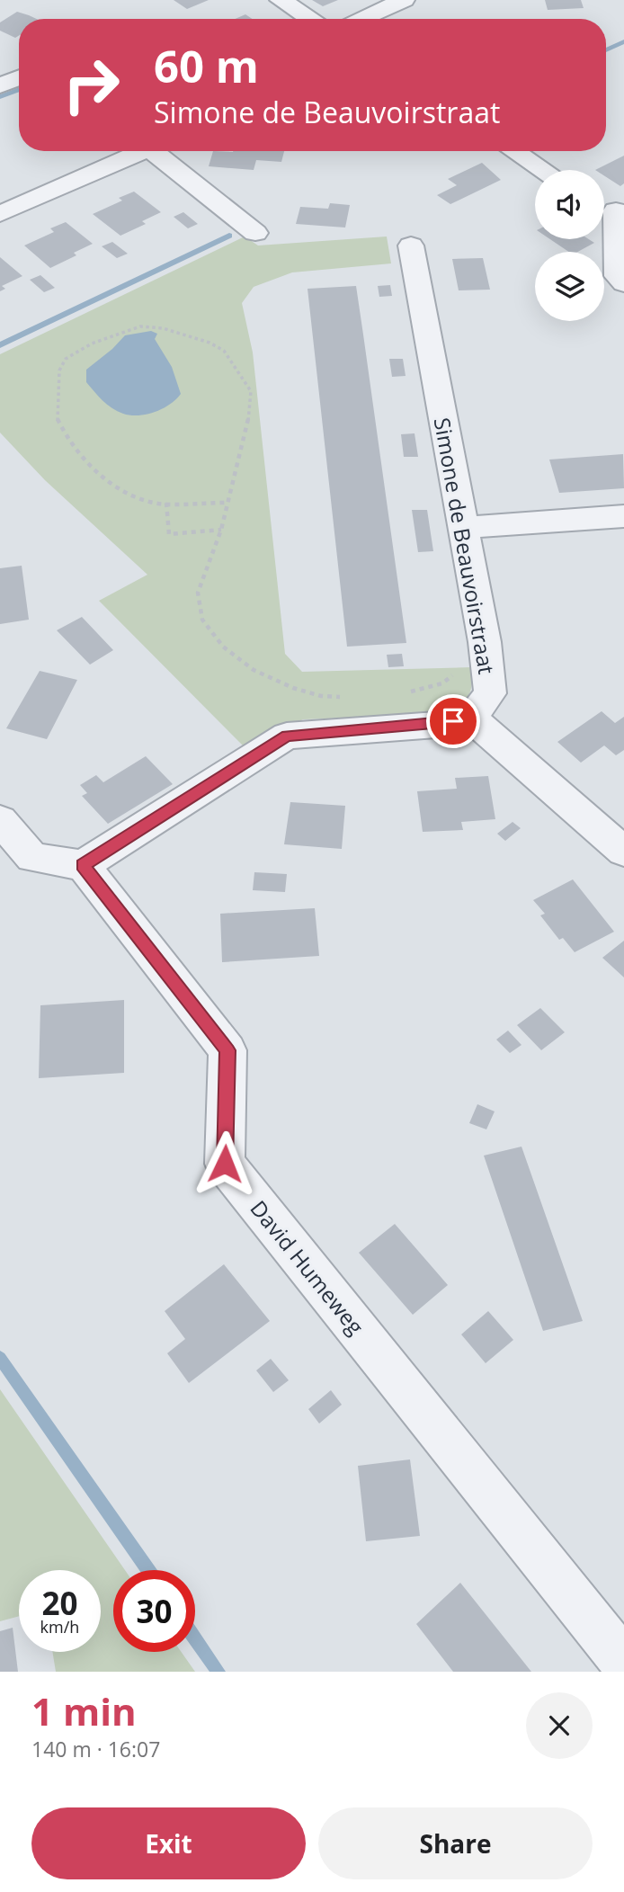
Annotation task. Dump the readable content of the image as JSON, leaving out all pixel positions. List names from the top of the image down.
{
  "streets": {
    "street": ["Simone de Beauvoirstraat", "David Humeweg"]
  },
  "page": {
    "turn": ["60 m", "Simone de Beauvoirstraat"],
    "speed": "20 km/h",
    "limit": "30",
    "heading": ["1 min", "140 m · 16:07"],
    "buttons": ["Exit", "Share"]
  }
}
